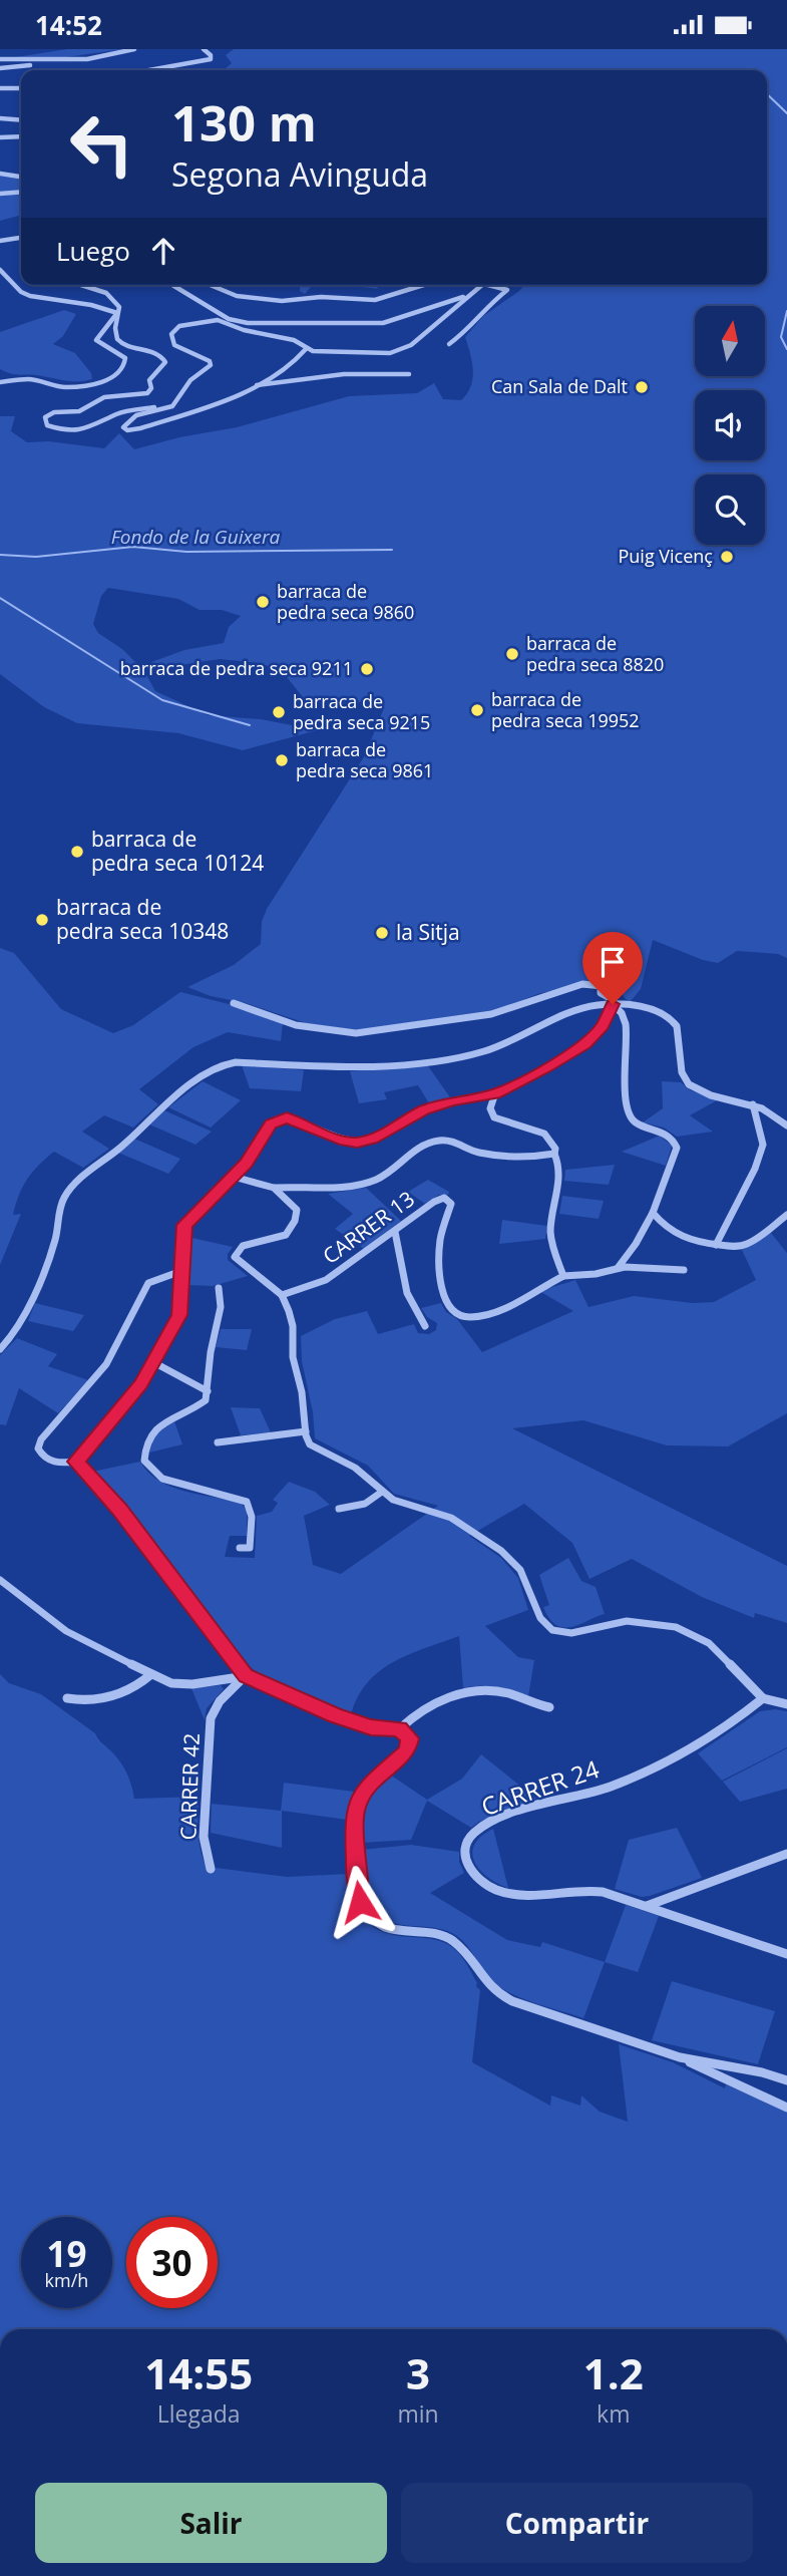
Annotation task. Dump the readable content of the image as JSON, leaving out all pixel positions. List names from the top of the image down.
{
  "streets": {
    "street": ["CARRER 13", "CARRER 42", "CARRER 24"]
  },
  "water": ["Fondo de la Guixera"],
  "places": [
    "Can Sala de Dalt",
    "Puig Vicenç",
    "barraca de pedra seca 9860",
    "barraca de pedra seca 8820",
    "barraca de pedra seca 9211",
    "barraca de pedra seca 19952",
    "barraca de pedra seca 9215",
    "barraca de pedra seca 9861",
    "barraca de pedra seca 10124",
    "barraca de pedra seca 10348",
    "la Sitja"
  ],
  "north": "top",
  "page": {
    "status": "14:52",
    "turn": ["130 m", "Segona Avinguda"],
    "then": "Luego",
    "speed": "19 km/h",
    "limit": "30",
    "eta": [
      "14:55",
      "Llegada",
      "3",
      "min",
      "1.2",
      "km"
    ],
    "buttons": ["Salir", "Compartir"]
  }
}
